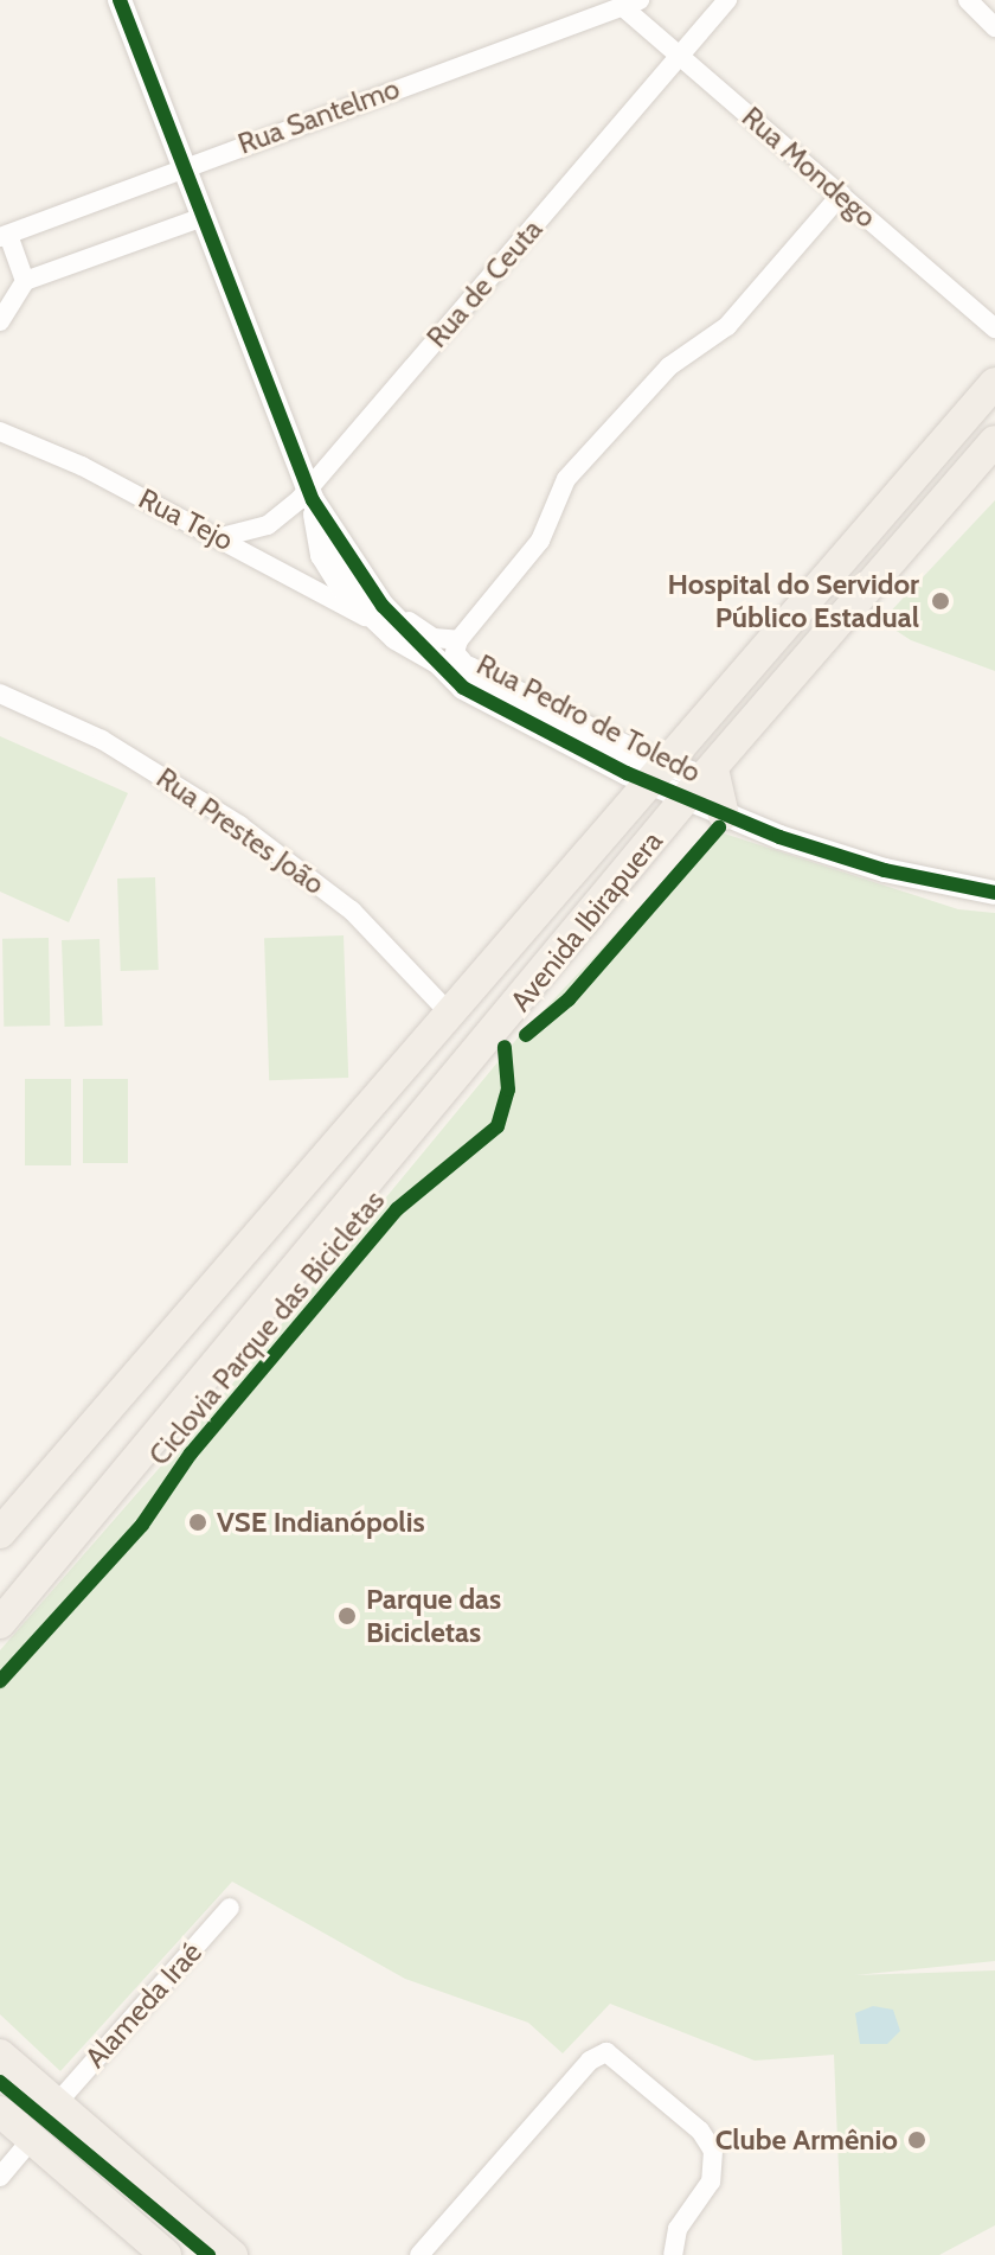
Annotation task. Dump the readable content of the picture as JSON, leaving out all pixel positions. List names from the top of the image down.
{
  "streets": {
    "main road": ["Avenida Ibirapuera"],
    "street": [
      "Rua Santelmo",
      "Rua Mondego",
      "Rua de Ceuta",
      "Rua Tejo",
      "Rua Pedro de Toledo",
      "Rua Prestes João",
      "Alameda Iraé"
    ],
    "cycle path": ["Ciclovia Parque das Bicicletas"]
  },
  "crossings": [
    ["Rua Santelmo", "Rua Mondego"],
    ["Rua Santelmo", "Rua Pedro de Toledo"],
    ["Rua Mondego", "Rua de Ceuta"],
    ["Rua de Ceuta", "Rua Tejo"],
    ["Rua de Ceuta", "Rua Pedro de Toledo"],
    ["Rua Tejo", "Rua Pedro de Toledo"],
    ["Rua Pedro de Toledo", "Avenida Ibirapuera"],
    ["Rua Prestes João", "Avenida Ibirapuera"]
  ],
  "places": [
    "Hospital do Servidor Público Estadual",
    "VSE Indianópolis",
    "Parque das Bicicletas",
    "Clube Armênio"
  ]
}
